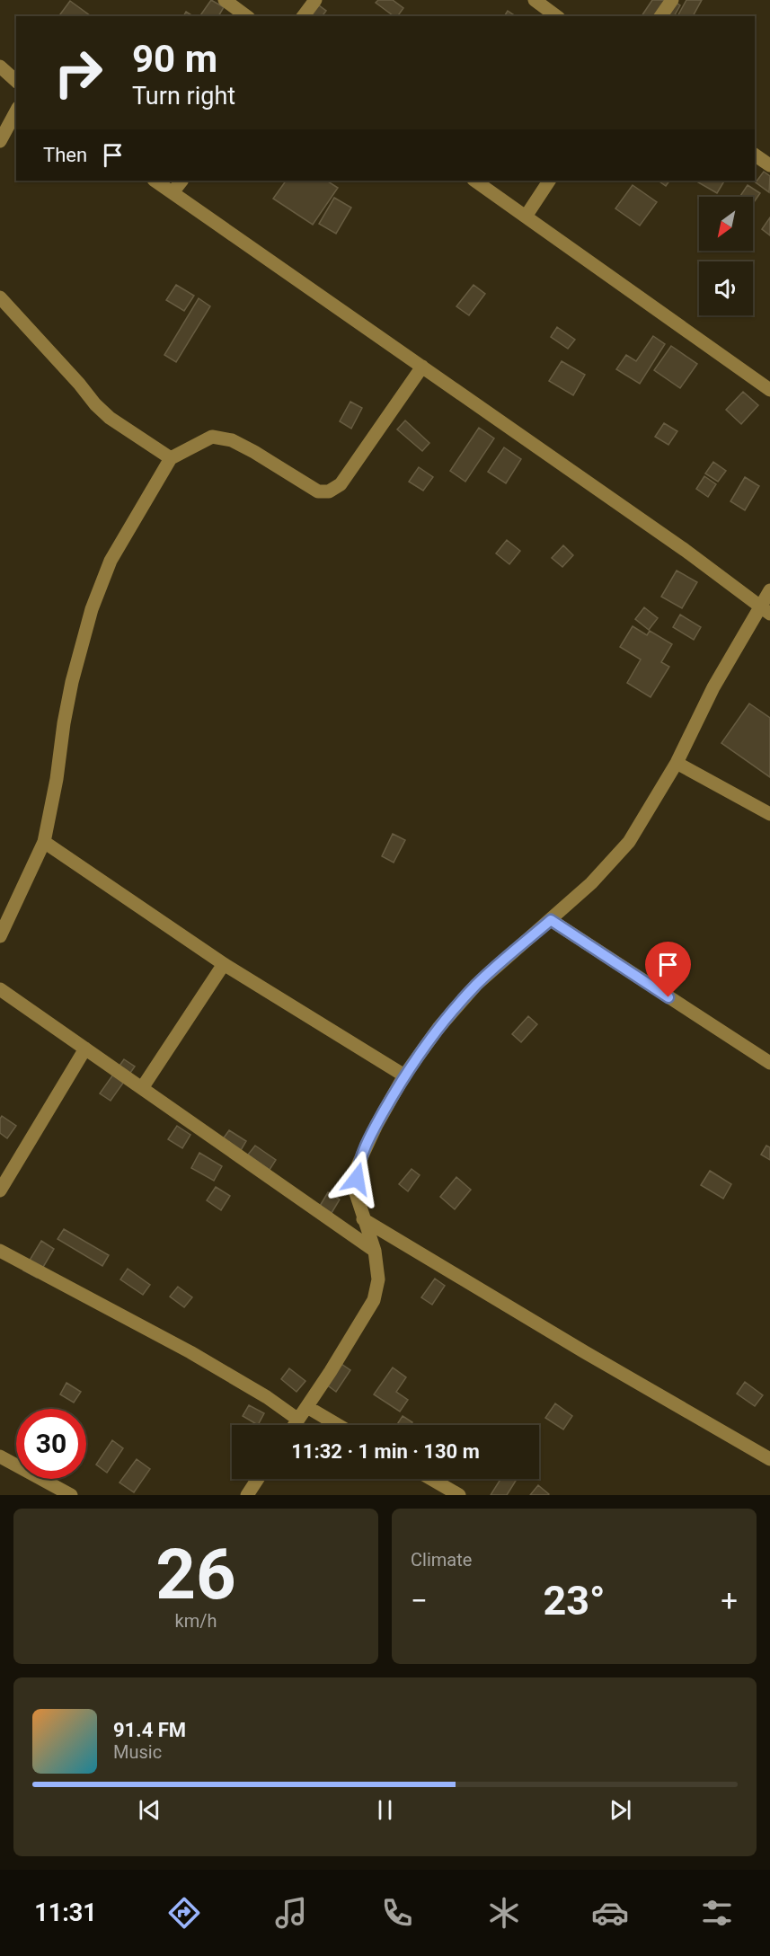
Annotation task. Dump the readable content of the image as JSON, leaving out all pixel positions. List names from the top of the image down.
{
  "north": "bottom left",
  "page": {
    "turn": ["90 m", "Turn right"],
    "then": "Then",
    "limit": "30",
    "trip": "11:32 · 1 min · 130 m",
    "tile": [
      ["26", "km/h"],
      "Climate"
    ],
    "heat": ["−", "23°", "+"],
    "song": ["91.4 FM", "Music"],
    "tabs": "11:31"
  }
}
